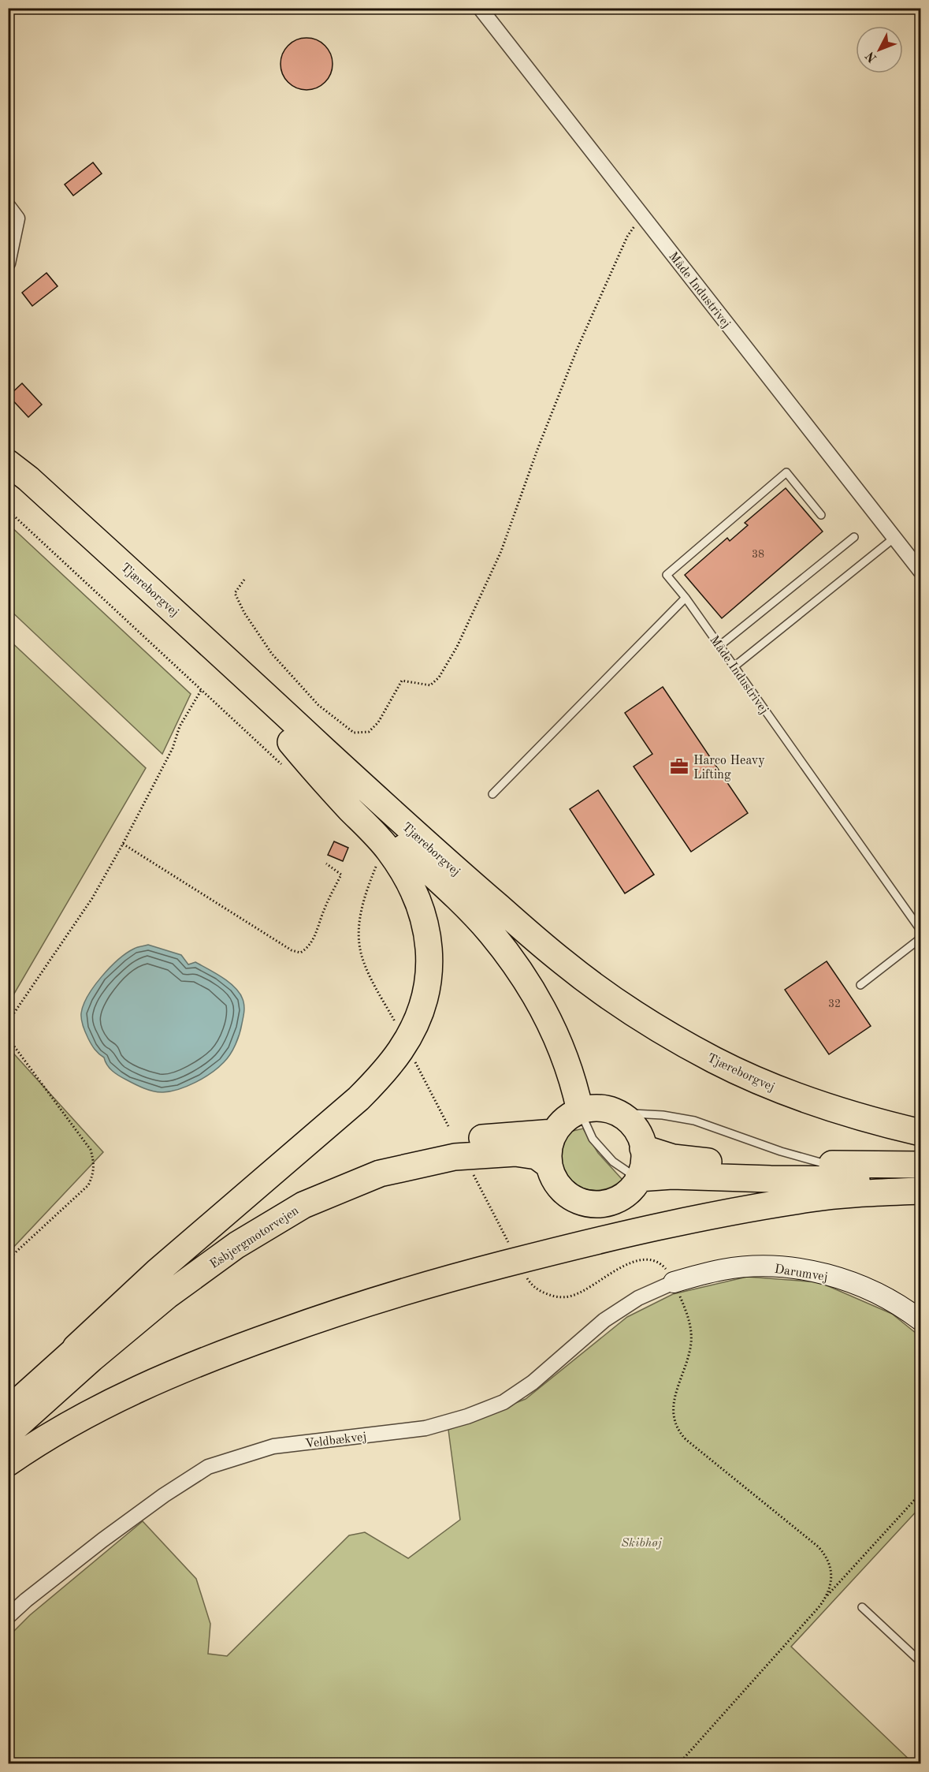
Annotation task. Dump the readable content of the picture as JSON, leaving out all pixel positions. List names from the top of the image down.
{
  "streets": {
    "highway": ["Tjæreborgvej", "Esbjergmotorvejen"],
    "street": ["Måde Industrivej", "Darumvej", "Veldbækvej"]
  },
  "crossings": [
    ["Darumvej", "Veldbækvej"]
  ],
  "parks": ["Skibhøj"],
  "places": {
    "office": ["Harco Heavy Lifting"]
  },
  "house_numbers": ["38", "32"],
  "north": "bottom left"
}
